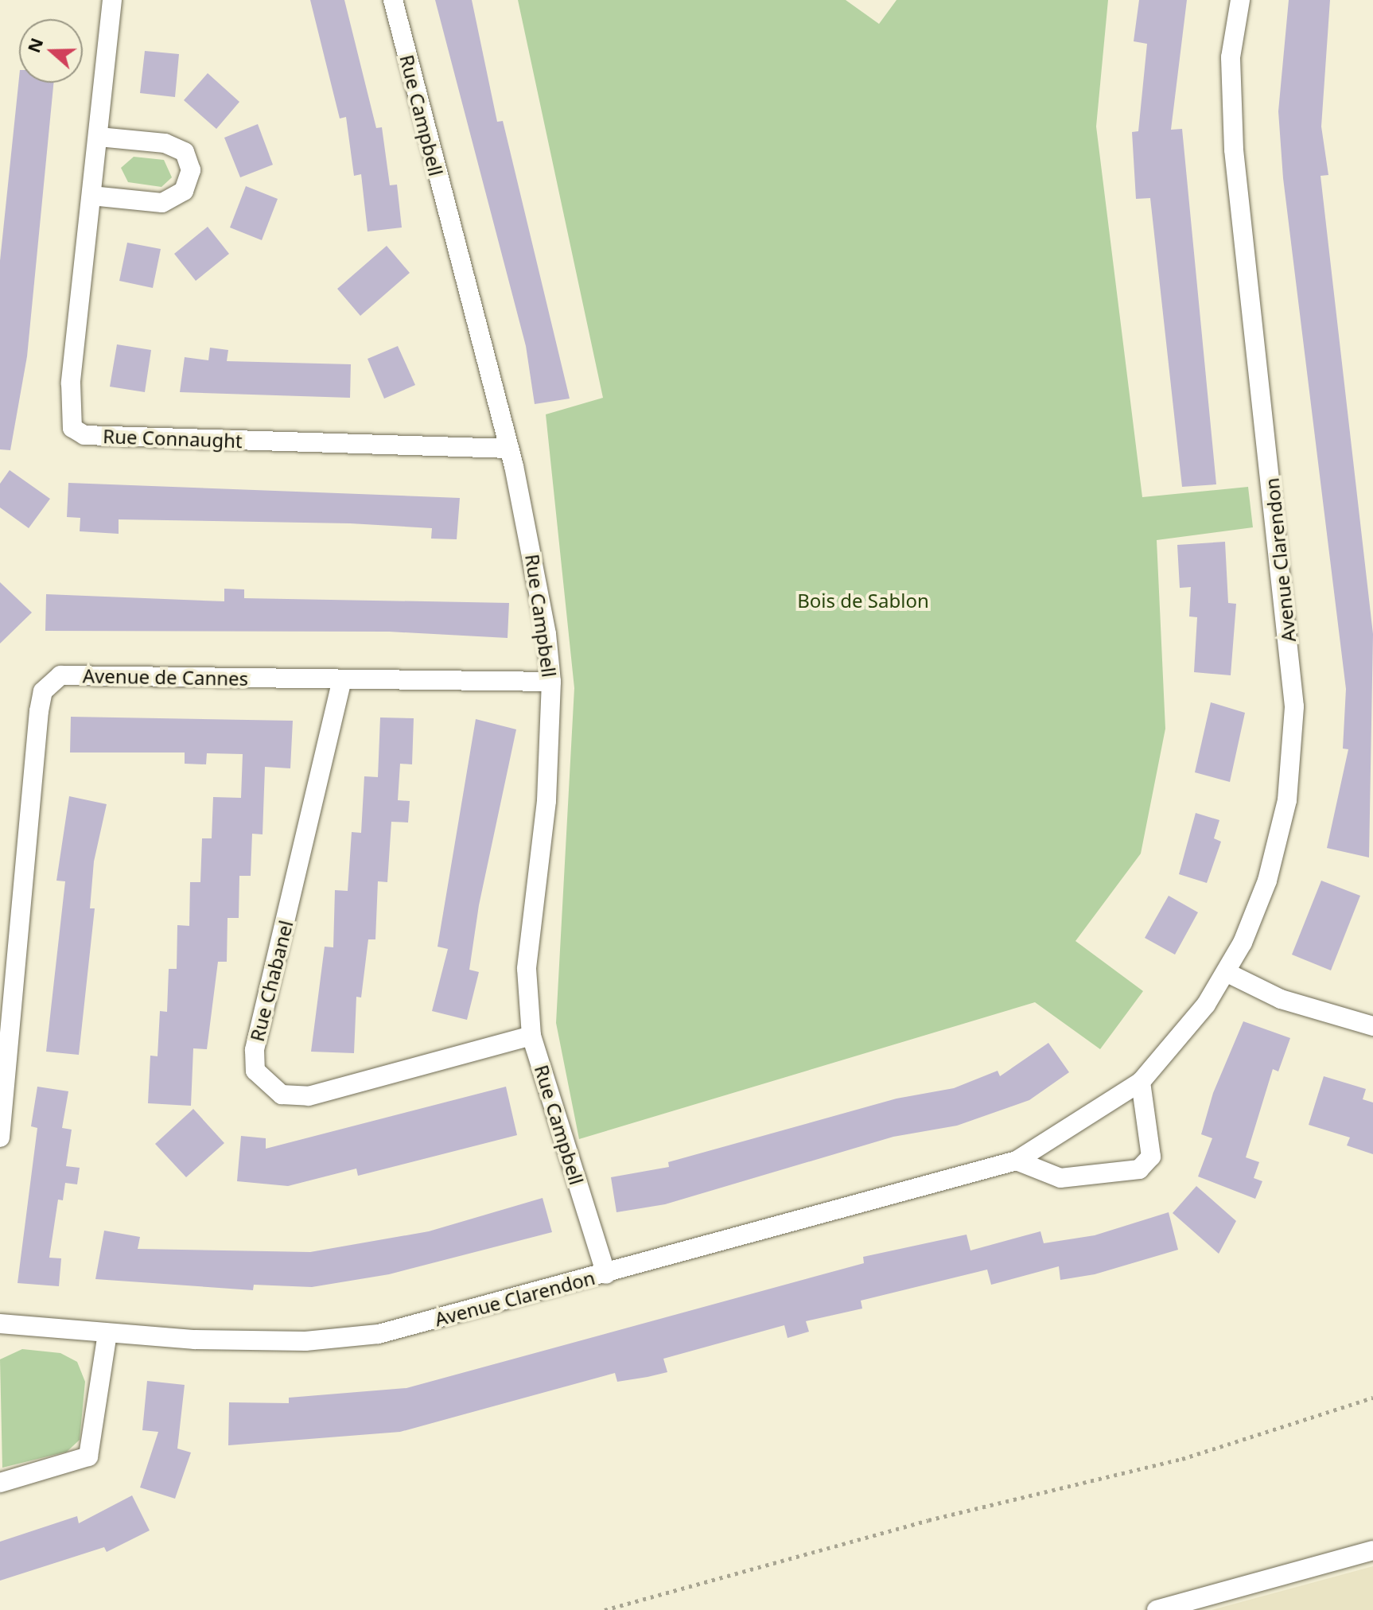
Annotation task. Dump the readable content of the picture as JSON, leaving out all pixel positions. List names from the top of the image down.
{
  "streets": {
    "street": [
      "Rue Campbell",
      "Rue Connaught",
      "Avenue Clarendon",
      "Avenue de Cannes",
      "Rue Chabanel"
    ]
  },
  "crossings": [
    ["Rue Campbell", "Rue Connaught"],
    ["Rue Campbell", "Avenue Clarendon"],
    ["Rue Campbell", "Avenue de Cannes"],
    ["Rue Campbell", "Rue Chabanel"],
    ["Avenue de Cannes", "Rue Chabanel"]
  ],
  "parks": ["Bois de Sablon"],
  "north": "left"
}
